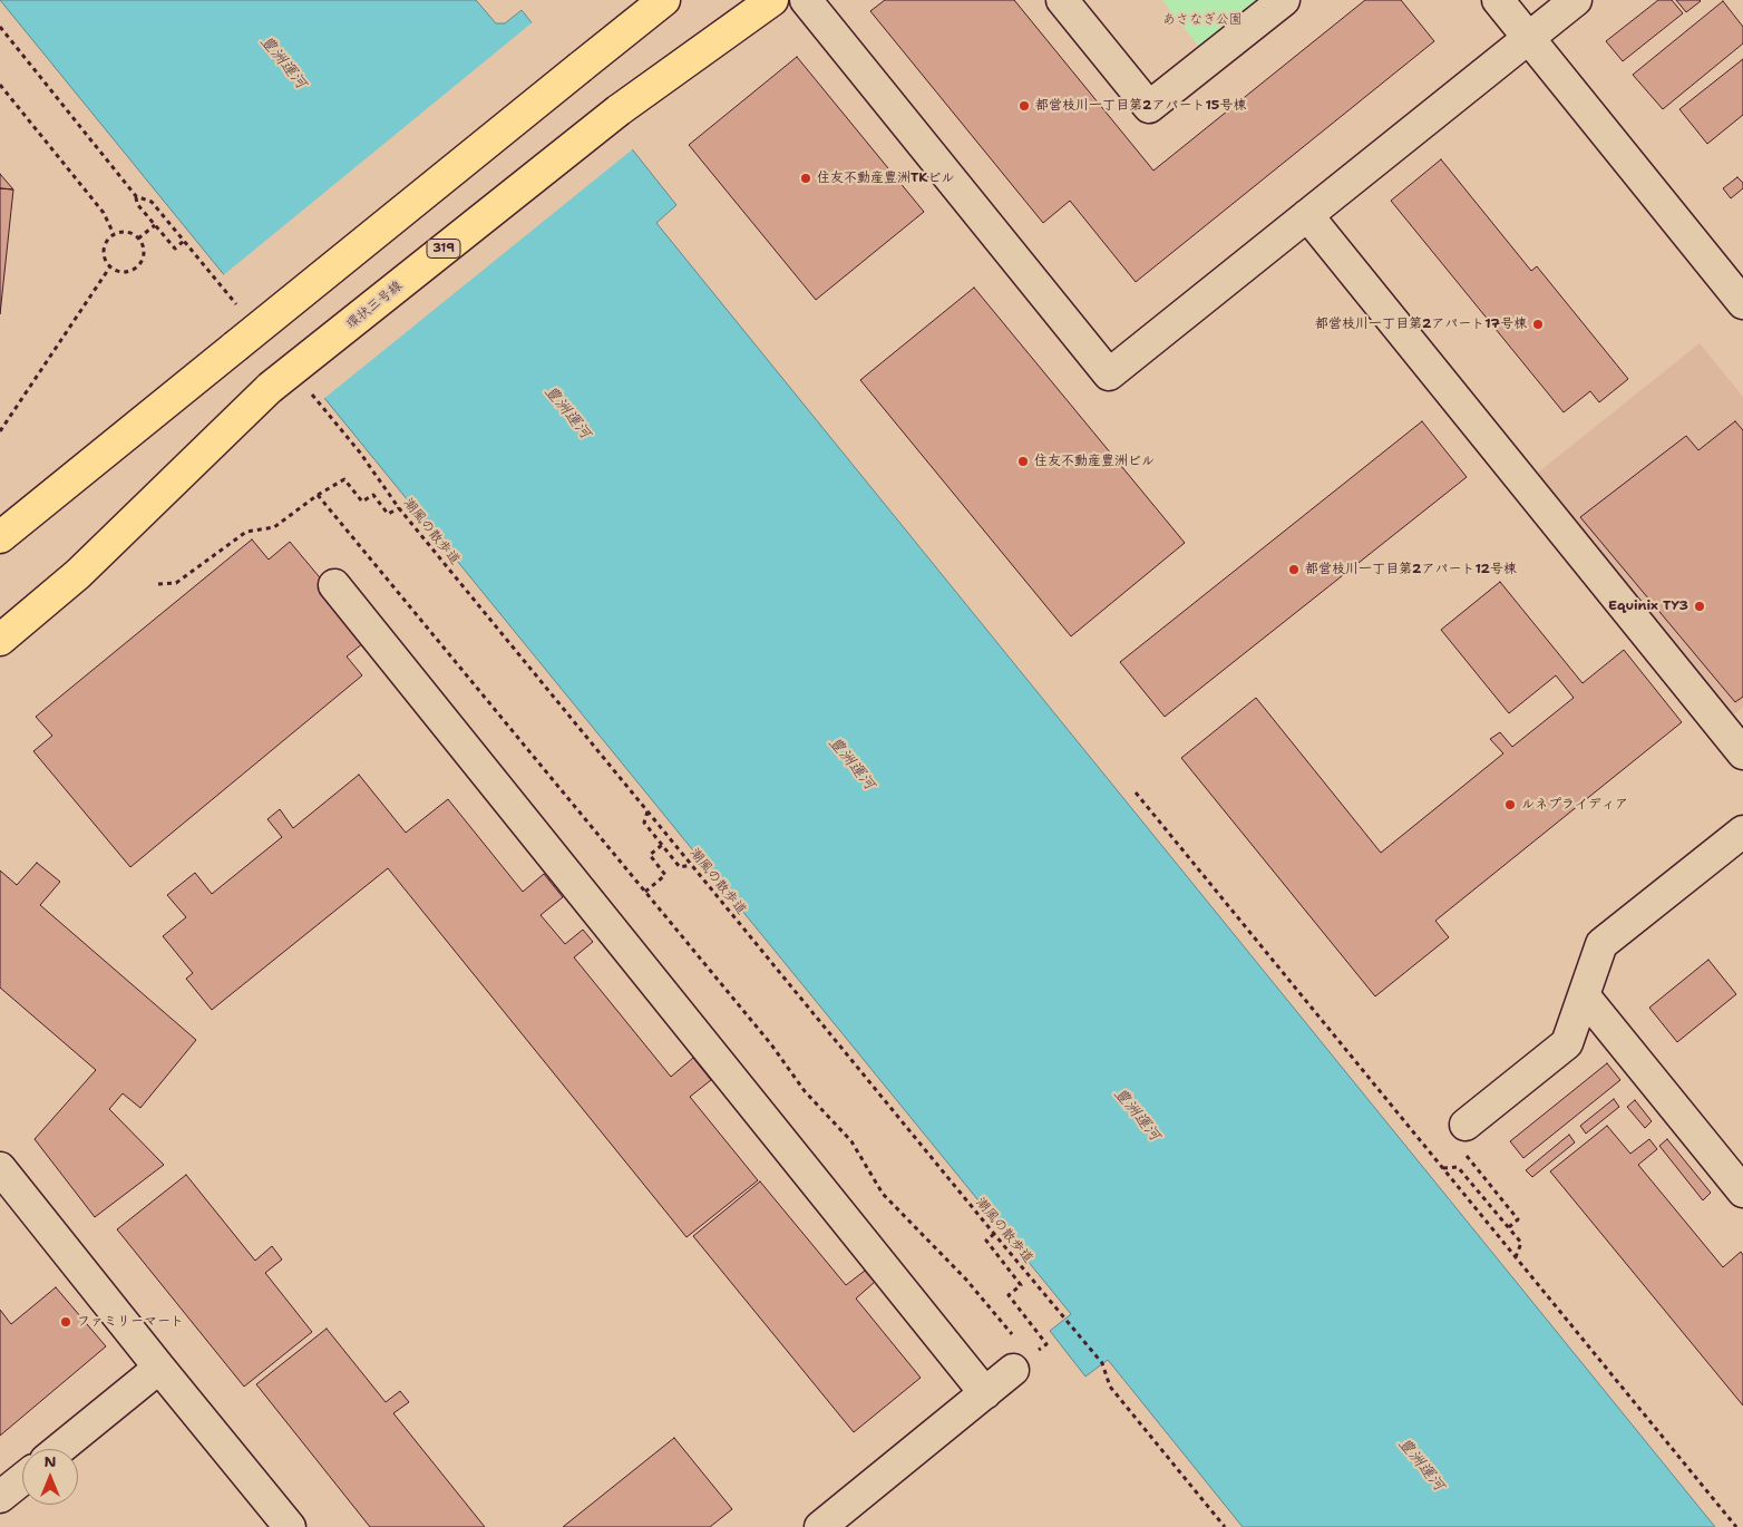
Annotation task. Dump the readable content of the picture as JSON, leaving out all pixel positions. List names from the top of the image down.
{
  "streets": {
    "main road": ["319", "環状三号線"],
    "path": ["潮風の散歩道"]
  },
  "water": ["豊洲運河"],
  "parks": ["あさなぎ公園"],
  "places": [
    "都営枝川一丁目第2アパート15号棟",
    "住友不動産豊洲TKビル",
    "都営枝川一丁目第2アパート17号棟",
    "住友不動産豊洲ビル",
    "都営枝川一丁目第2アパート12号棟",
    "Equinix TY3",
    "ルネプライディア",
    "ファミリーマート"
  ],
  "north": "top"
}
